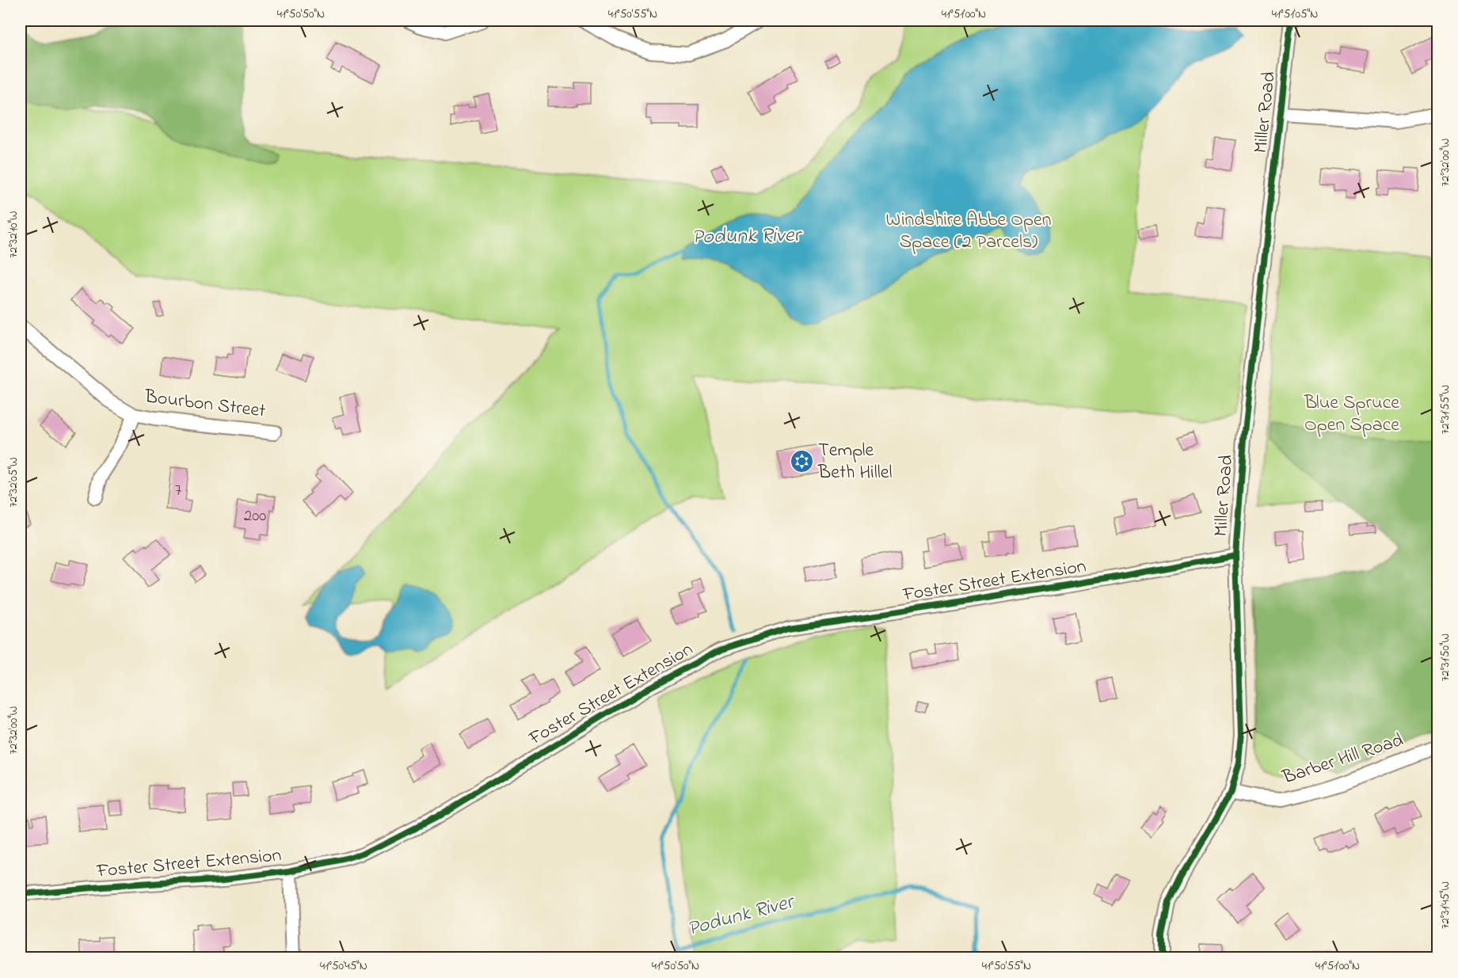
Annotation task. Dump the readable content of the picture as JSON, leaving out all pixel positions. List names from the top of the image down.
{
  "streets": {
    "street": [
      "Miller Road",
      "Bourbon Street",
      "Foster Street Extension",
      "Barber Hill Road"
    ]
  },
  "crossings": [
    ["Miller Road", "Foster Street Extension"],
    ["Miller Road", "Barber Hill Road"]
  ],
  "water": ["Podunk River"],
  "parks": ["Windshire Abbe Open Space (2 Parcels)", "Blue Spruce Open Space"],
  "places": {
    "synagogue": ["Temple Beth Hillel"]
  },
  "house_numbers": ["7", "200"],
  "coordinates": [
    "41°50'50\"N",
    "41°50'55\"N",
    "41°51'00\"N",
    "41°51'05\"N",
    "72°32'00\"W",
    "72°32'10\"W",
    "72°31'55\"W",
    "72°32'05\"W",
    "72°31'50\"W",
    "72°31'45\"W",
    "41°50'45\"N"
  ]
}
